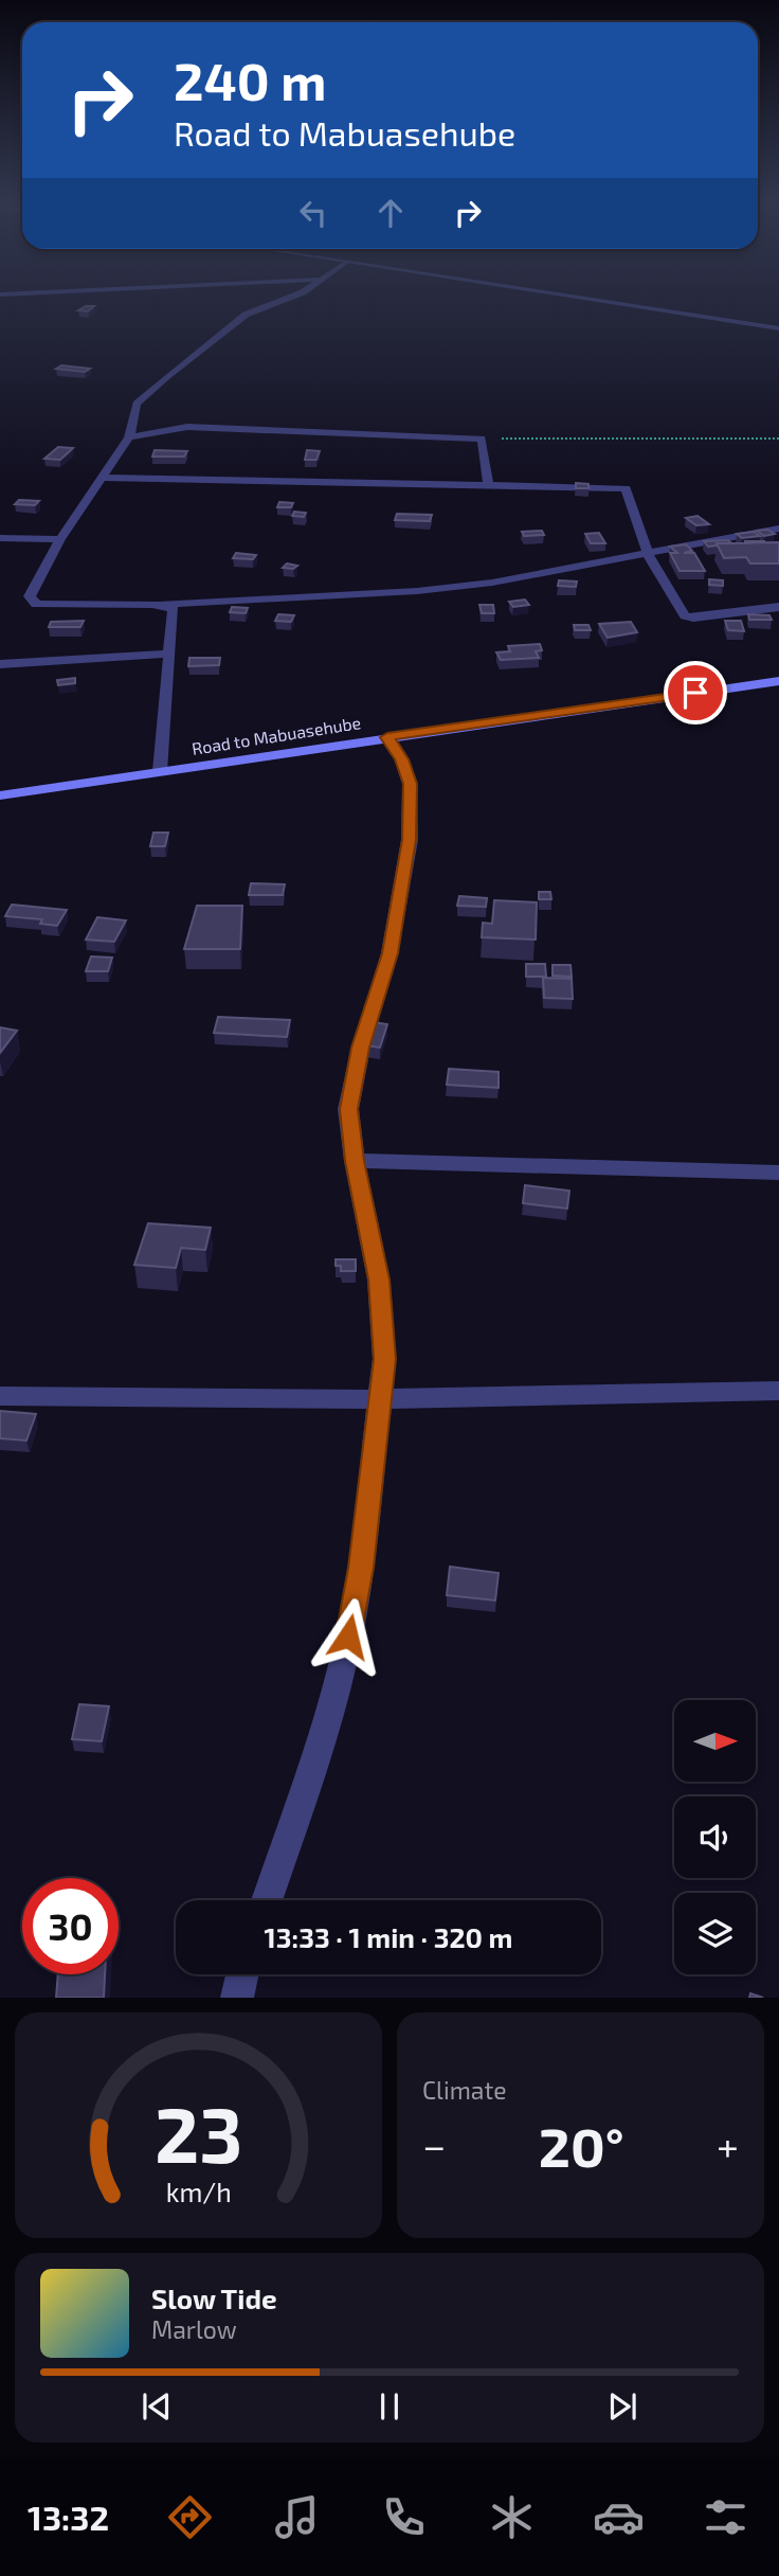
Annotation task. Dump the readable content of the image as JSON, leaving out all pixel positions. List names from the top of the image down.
{
  "streets": {
    "main road": ["Road to Mabuasehube"]
  },
  "north": "right",
  "page": {
    "turn": ["240 m", "Road to Mabuasehube"],
    "limit": "30",
    "trip": "13:33 · 1 min · 320 m",
    "tile": "Climate",
    "heat": ["−", "20°", "+"],
    "song": ["Slow Tide", "Marlow"],
    "tabs": "13:32",
    "gauge": ["23", "km/h"]
  }
}
